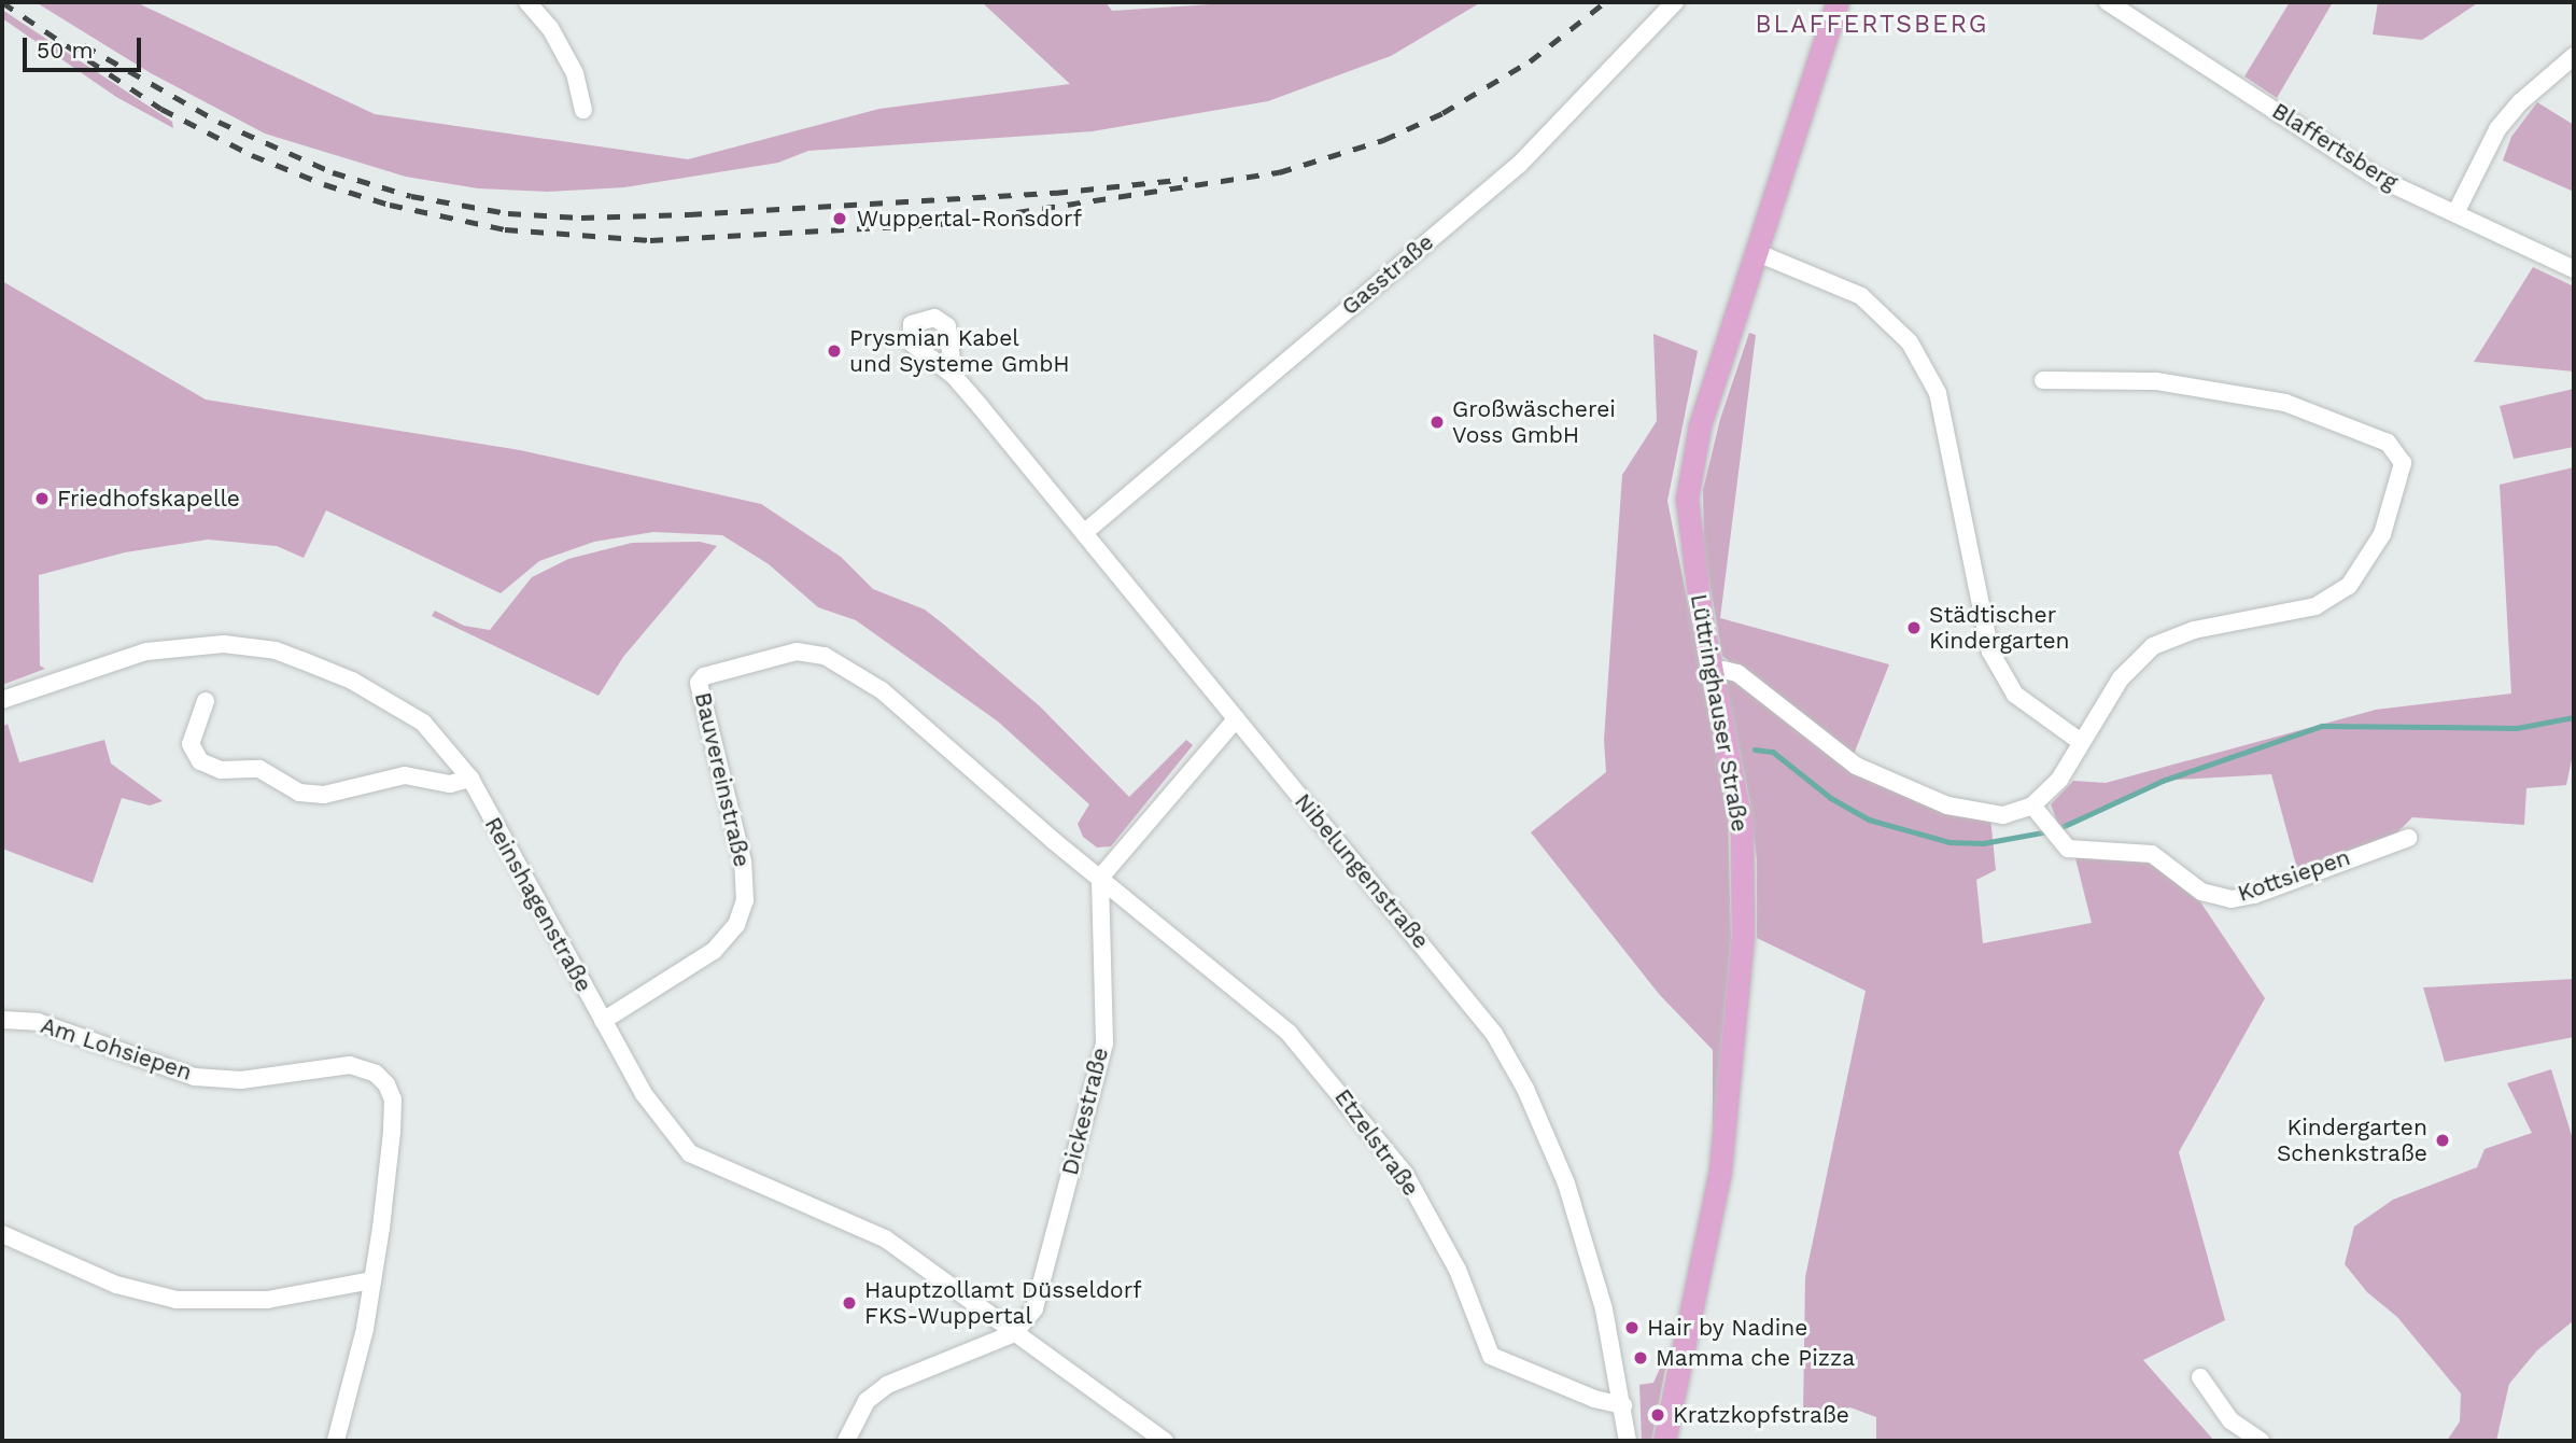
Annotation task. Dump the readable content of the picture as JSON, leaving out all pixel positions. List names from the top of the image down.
{
  "streets": {
    "main road": ["Lüttringhauser Straße"],
    "street": [
      "Blaffertsberg",
      "Gasstraße",
      "Bauvereinstraße",
      "Nibelungenstraße",
      "Kottsiepen",
      "Reinshagenstraße",
      "Am Lohsiepen",
      "Dickestraße",
      "Etzelstraße"
    ]
  },
  "crossings": [
    ["Gasstraße", "Nibelungenstraße"],
    ["Bauvereinstraße", "Reinshagenstraße"],
    ["Bauvereinstraße", "Dickestraße"],
    ["Bauvereinstraße", "Etzelstraße"],
    ["Nibelungenstraße", "Etzelstraße"],
    ["Reinshagenstraße", "Dickestraße"],
    ["Dickestraße", "Etzelstraße"]
  ],
  "districts": ["BLAFFERTSBERG"],
  "places": [
    "Wuppertal-Ronsdorf",
    "Prysmian Kabel und Systeme GmbH",
    "Großwäscherei Voss GmbH",
    "Friedhofskapelle",
    "Städtischer Kindergarten",
    "Kindergarten Schenkstraße",
    "Hauptzollamt Düsseldorf FKS-Wuppertal",
    "Hair by Nadine",
    "Mamma che Pizza",
    "Kratzkopfstraße"
  ],
  "scale_bar": "50 m"
}
